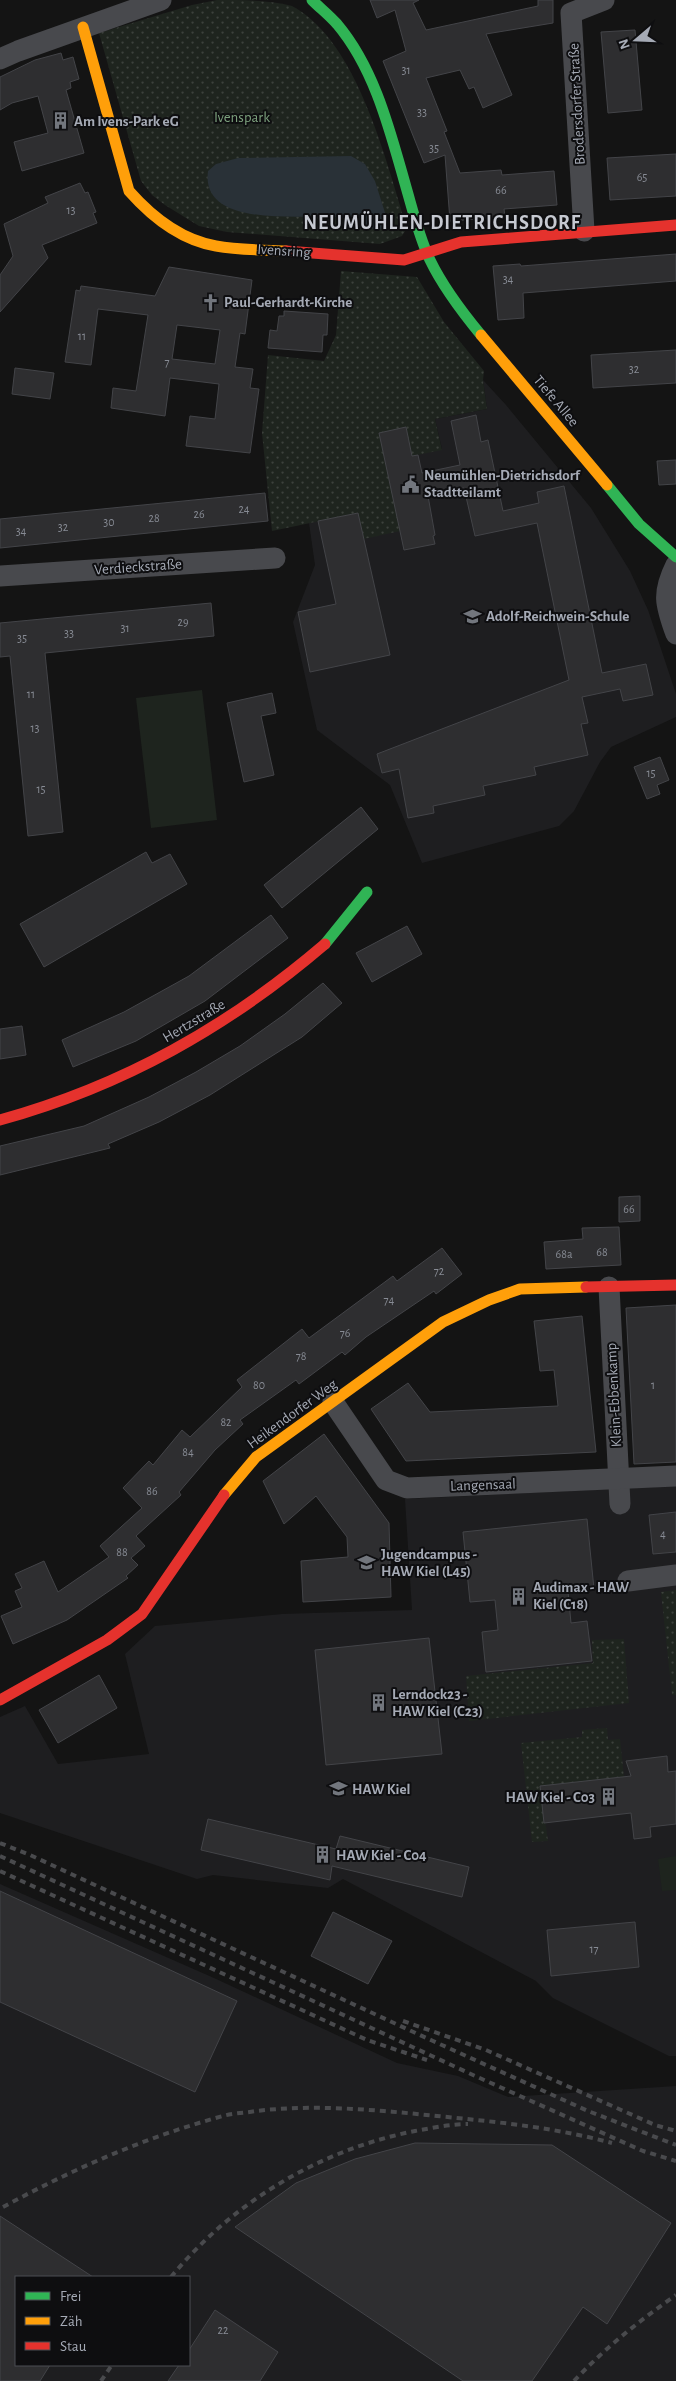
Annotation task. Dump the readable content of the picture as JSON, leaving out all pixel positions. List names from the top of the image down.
{
  "streets": {
    "street": [
      "Brodersdorfer Straße",
      "Ivensring",
      "Tiefe Allee",
      "Verdieckstraße",
      "Hertzstraße",
      "Klein-Ebbenkamp",
      "Heikendorfer Weg",
      "Langensaal"
    ]
  },
  "crossings": [
    ["Brodersdorfer Straße", "Ivensring"],
    ["Ivensring", "Tiefe Allee"],
    ["Klein-Ebbenkamp", "Heikendorfer Weg"],
    ["Klein-Ebbenkamp", "Langensaal"],
    ["Heikendorfer Weg", "Langensaal"]
  ],
  "districts": ["NEUMÜHLEN-DIETRICHSDORF"],
  "parks": ["Ivenspark"],
  "places": {
    "building": [
      "Am Ivens-Park eG",
      "Audimax - HAW Kiel (C18)",
      "Lerndock23 - HAW Kiel (C23)",
      "HAW Kiel - C03",
      "HAW Kiel - C04"
    ],
    "church": ["Paul-Gerhardt-Kirche"],
    "public building": ["Neumühlen-Dietrichsdorf Stadtteilamt"],
    "school or university": ["Adolf-Reichwein-Schule", "Jugendcampus - HAW Kiel (L45)", "HAW Kiel"]
  },
  "house_numbers": [
    "31",
    "33",
    "35",
    "65",
    "66",
    "13",
    "34",
    "11",
    "7",
    "32",
    "24",
    "26",
    "28",
    "30",
    "32",
    "34",
    "29",
    "31",
    "33",
    "35",
    "11",
    "13",
    "15",
    "15",
    "66",
    "68",
    "68a",
    "72",
    "74",
    "76",
    "78",
    "80",
    "1",
    "82",
    "84",
    "86",
    "4",
    "88",
    "17",
    "22"
  ],
  "legend": ["Frei", "Zäh", "Stau"],
  "north": "left"
}
